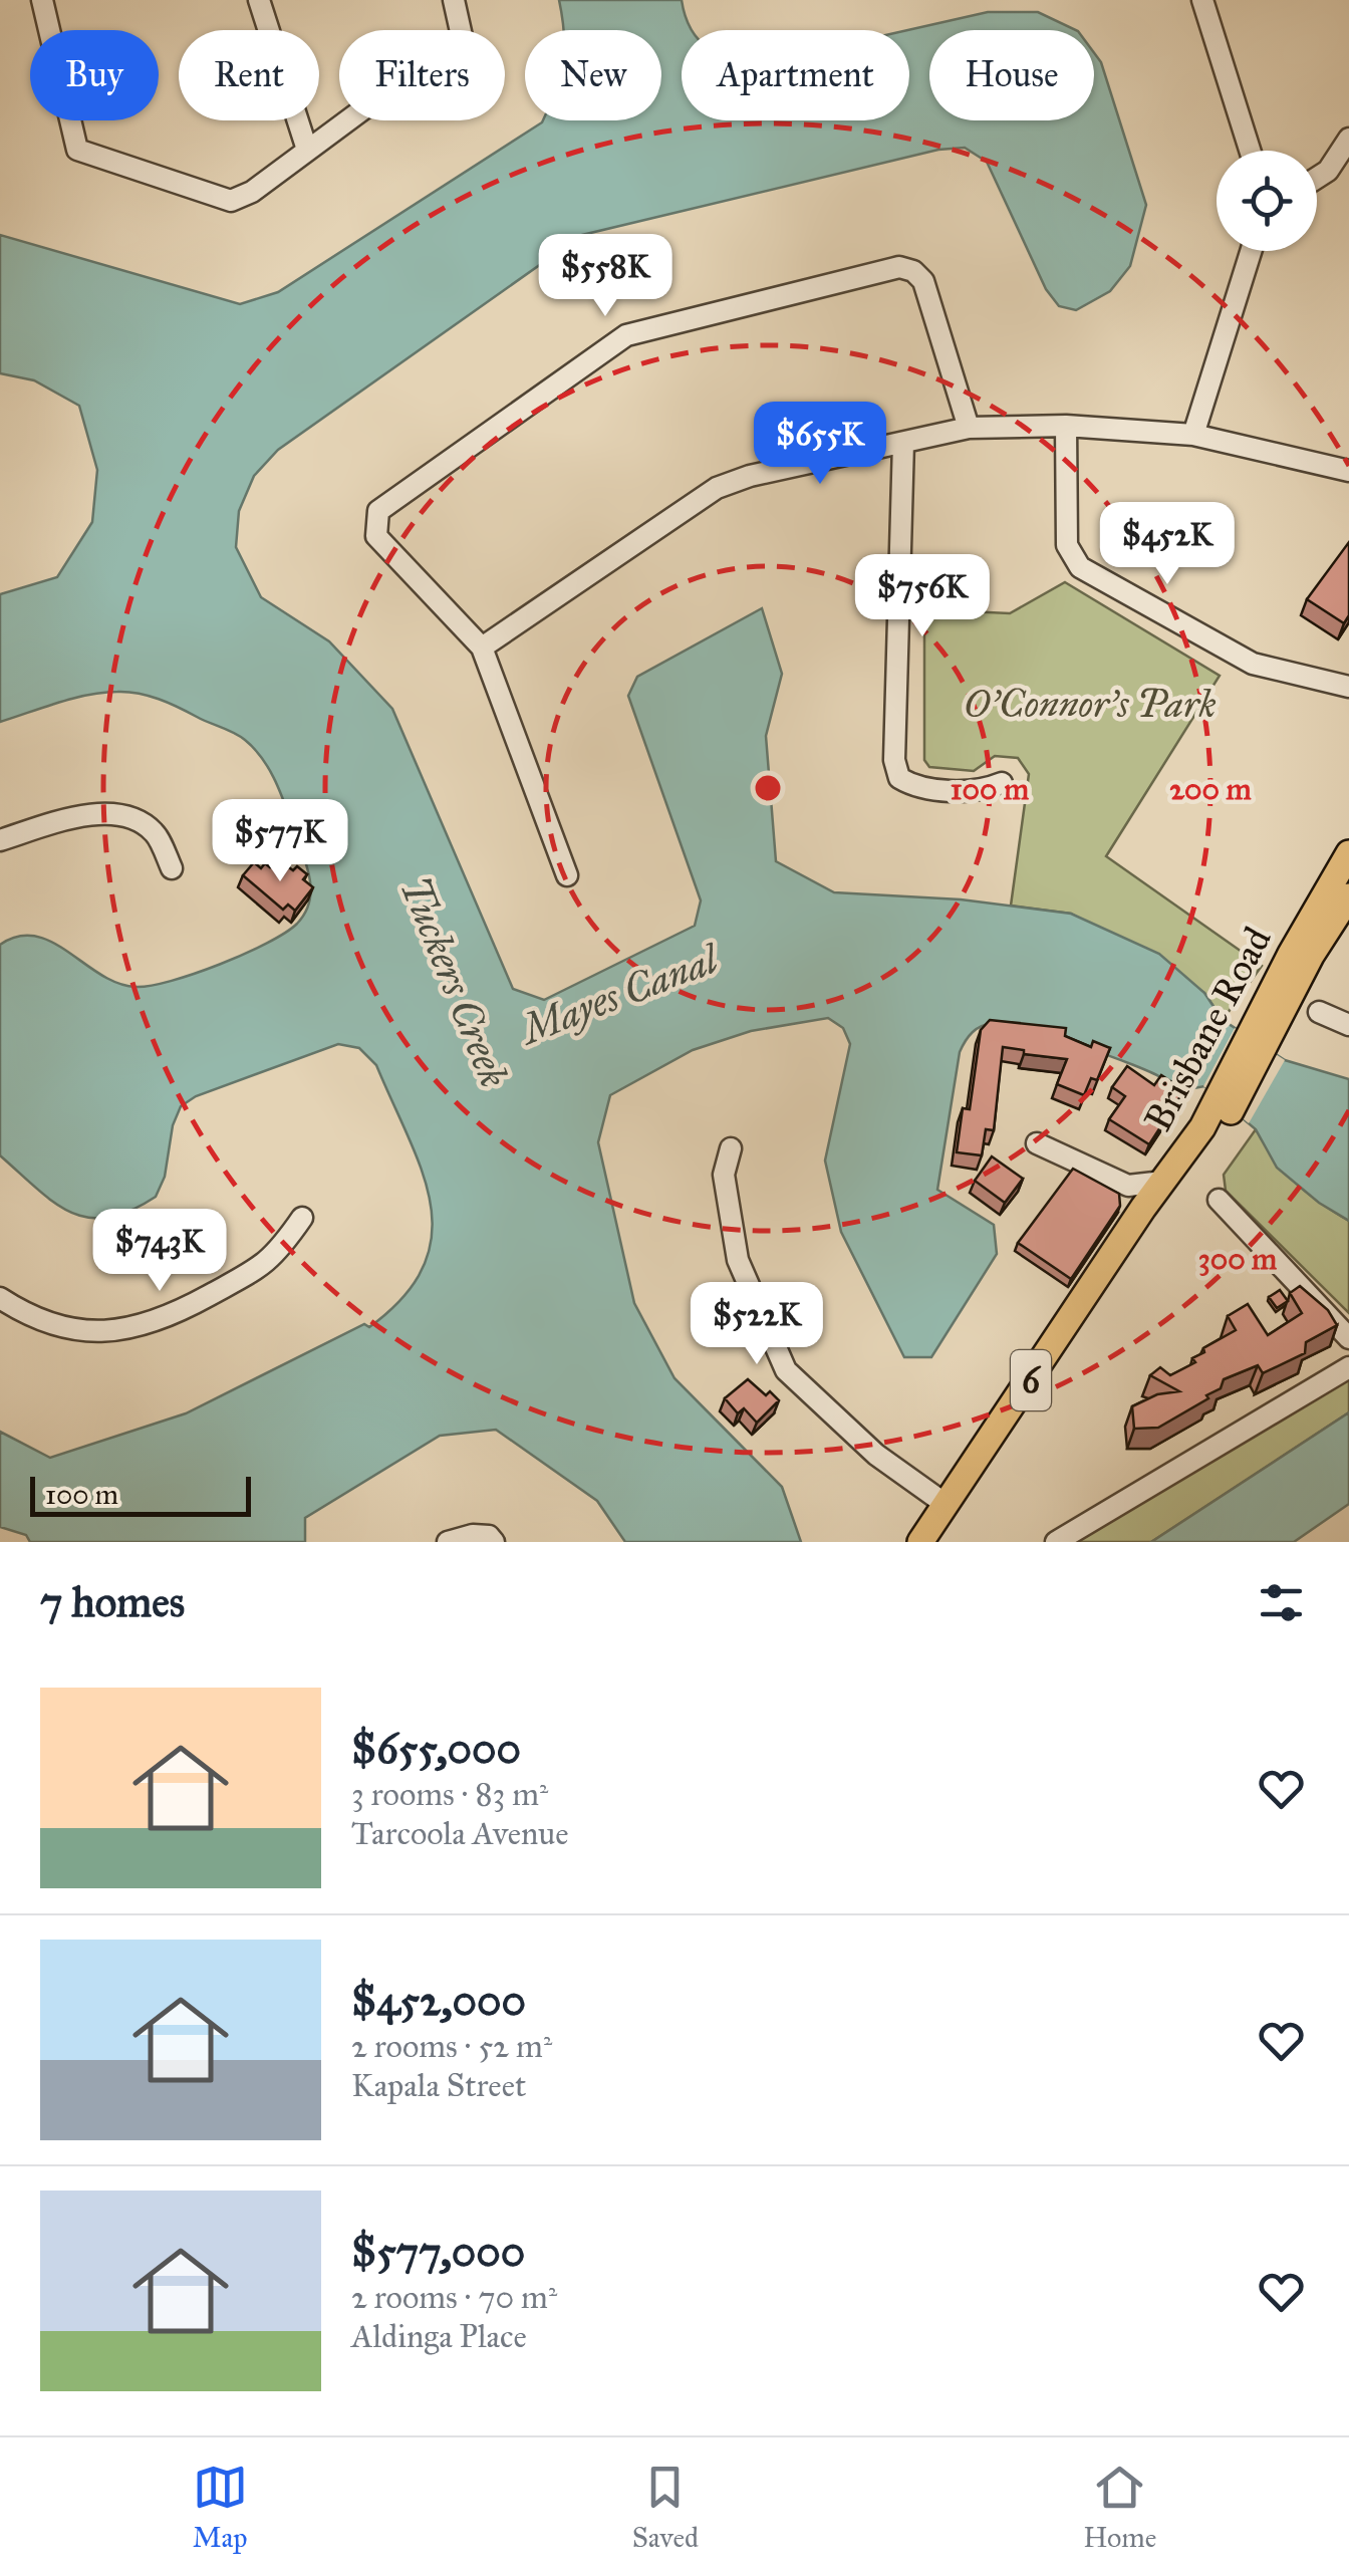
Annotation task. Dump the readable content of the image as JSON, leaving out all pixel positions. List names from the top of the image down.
{
  "streets": {
    "main road": ["Brisbane Road", "6"]
  },
  "water": ["Tuckers Creek", "Mayes Canal"],
  "parks": ["O'Connor's Park"],
  "scale_bar": "100 m",
  "page": {
    "chip": [
      "Buy",
      "Rent",
      "Filters",
      "New",
      "Apartment",
      "House"
    ],
    "price": [
      "$558K",
      "$655K",
      "$452K",
      "$756K",
      "$577K",
      "$743K",
      "$522K"
    ],
    "scale": "100 m",
    "heading": "7 homes",
    "list": [
      {
        "name": "$655,000",
        "note": "3 rooms · 83 m² · Tarcoola Avenue"
      },
      {
        "name": "$452,000",
        "note": "2 rooms · 52 m² · Kapala Street"
      },
      {
        "name": "$577,000",
        "note": "2 rooms · 70 m² · Aldinga Place"
      }
    ],
    "tabs": ["Map", "Saved", "Home"]
  },
  "rings": ["100 m", "200 m", "300 m"]
}
